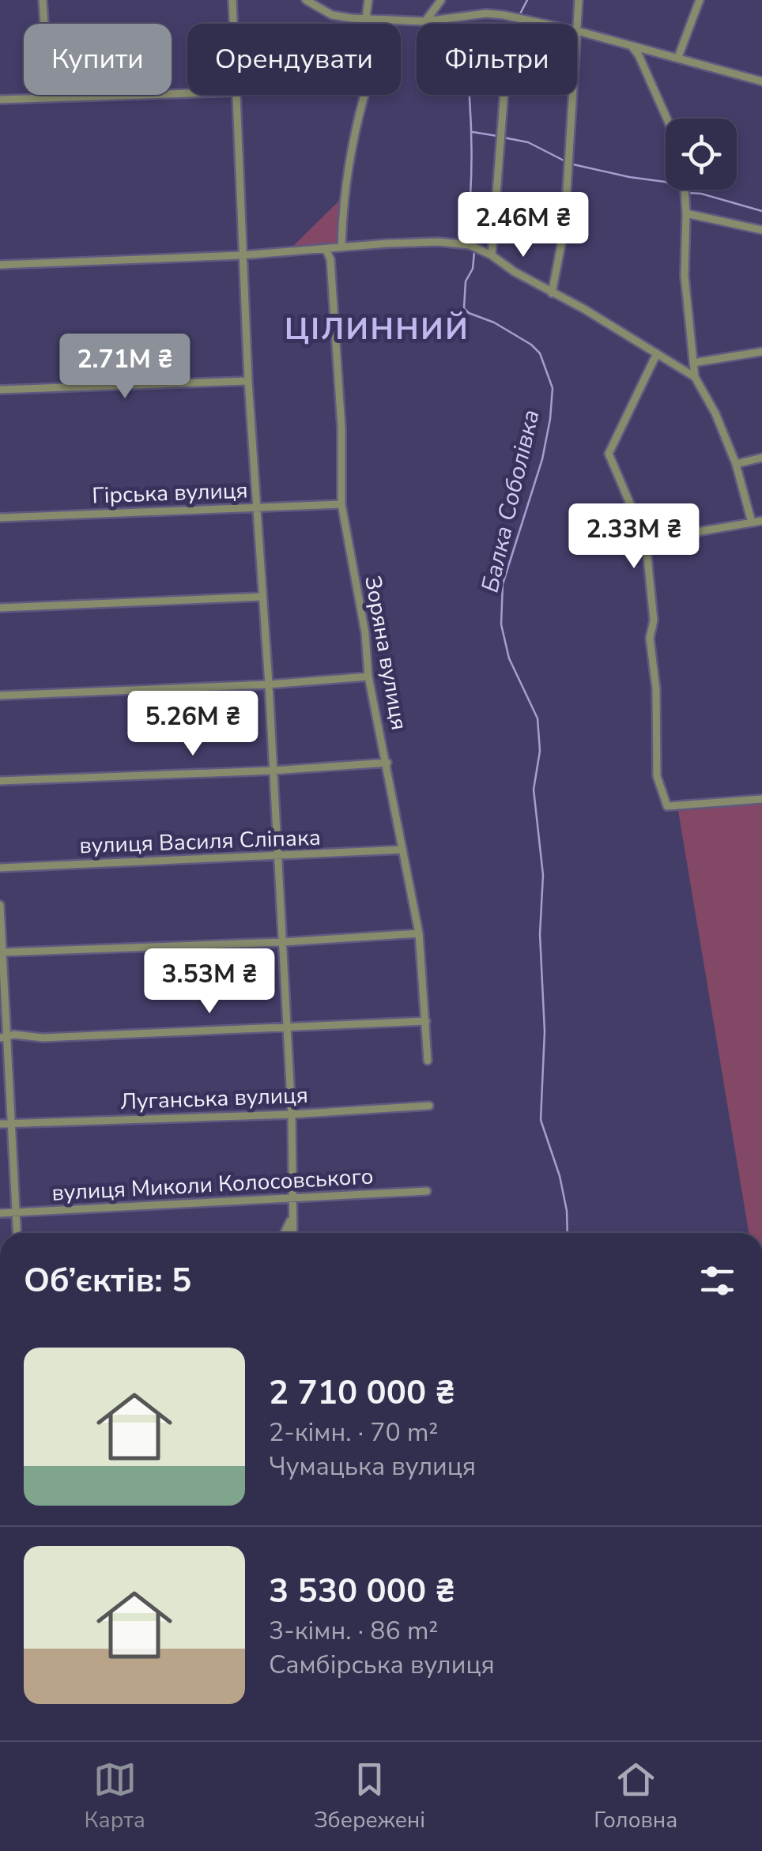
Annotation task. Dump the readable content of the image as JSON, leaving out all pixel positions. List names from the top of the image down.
{
  "streets": {
    "street": [
      "Гірська вулиця",
      "Зоряна вулиця",
      "вулиця Василя Сліпака",
      "Луганська вулиця",
      "вулиця Миколи Колосовського"
    ]
  },
  "crossings": [
    ["Гірська вулиця", "Зоряна вулиця"],
    ["Зоряна вулиця", "вулиця Василя Сліпака"]
  ],
  "districts": ["ЦІЛИННИЙ"],
  "water": ["Балка Соболівка"],
  "page": {
    "chip": ["Купити", "Орендувати", "Фільтри"],
    "price": [
      "2.46M ₴",
      "2.71M ₴",
      "2.33M ₴",
      "5.26M ₴",
      "3.53M ₴"
    ],
    "heading": "Об’єктів: 5",
    "list": [
      {
        "name": "2 710 000 ₴",
        "note": "2-кімн. · 70 m² · Чумацька вулиця"
      },
      {
        "name": "3 530 000 ₴",
        "note": "3-кімн. · 86 m² · Самбірська вулиця"
      }
    ],
    "tabs": ["Карта", "Збережені", "Головна"]
  }
}
